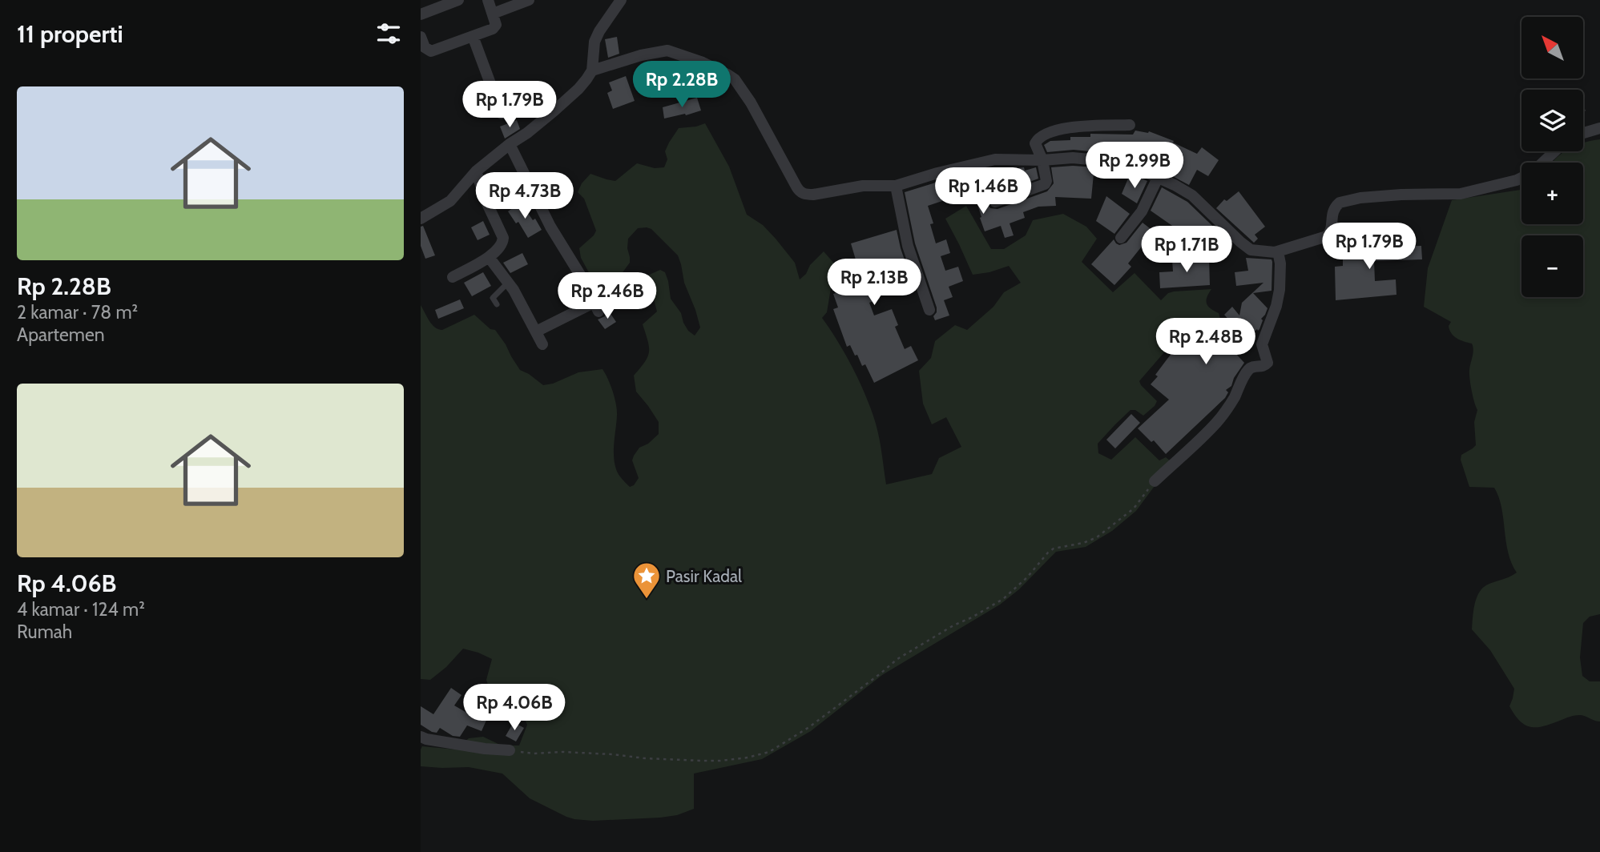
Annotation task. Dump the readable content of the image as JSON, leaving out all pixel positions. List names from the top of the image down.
{
  "places": {
    "place": ["Pasir Kadal"]
  },
  "north": "top left",
  "page": {
    "heading": "11 properti",
    "map_buttons": ["+", "−"],
    "price": [
      "Rp 2.28B",
      "Rp 1.79B",
      "Rp 2.99B",
      "Rp 1.46B",
      "Rp 4.73B",
      "Rp 1.79B",
      "Rp 1.71B",
      "Rp 2.13B",
      "Rp 2.46B",
      "Rp 2.48B",
      "Rp 4.06B"
    ],
    "list": [
      {
        "name": "Rp 2.28B",
        "note": "2 kamar · 78 m² · Apartemen"
      },
      {
        "name": "Rp 4.06B",
        "note": "4 kamar · 124 m² · Rumah"
      }
    ]
  }
}
